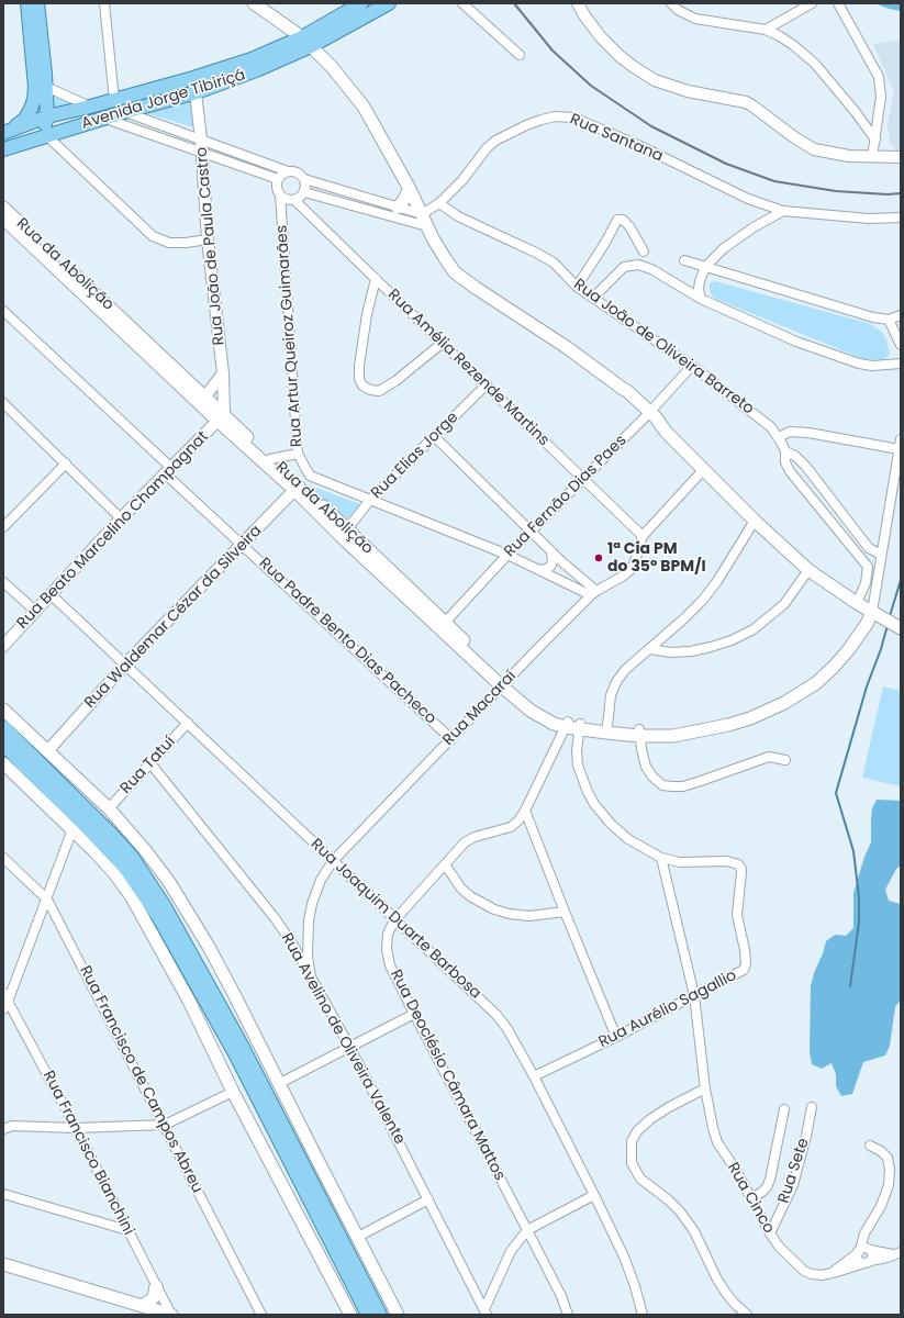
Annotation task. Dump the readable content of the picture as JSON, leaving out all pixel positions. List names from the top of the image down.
{
  "streets": {
    "main road": ["Avenida Jorge Tibiriçá", "Rua da Abolição"],
    "street": [
      "Rua Santana",
      "Rua João de Paula Castro",
      "Rua Artur Queiroz Guimarães",
      "Rua João de Oliveira Barreto",
      "Rua Amélia Rezende Martins",
      "Rua Elias Jorge",
      "Rua Fernão Dias Paes",
      "Rua Beato Marcelino Champagnat",
      "Rua Waldemar Cézar da Silveira",
      "Rua Padre Bento Dias Pacheco",
      "Rua Macaraí",
      "Rua Tatuí",
      "Rua Joaquim Duarte Barbosa",
      "Rua Aurélio Sagallio",
      "Rua Avelino de Oliveira Valente",
      "Rua Deoclésio Câmara Mattos",
      "Rua Francisco de Campos Abreu",
      "Rua Francisco Bianchini",
      "Rua Sete",
      "Rua Cinco"
    ]
  },
  "crossings": [
    ["Avenida Jorge Tibiriçá", "Rua João de Paula Castro"],
    ["Rua Santana", "Rua João de Oliveira Barreto"],
    ["Rua João de Paula Castro", "Rua da Abolição"],
    ["Rua João de Paula Castro", "Rua Beato Marcelino Champagnat"],
    ["Rua da Abolição", "Rua Elias Jorge"],
    ["Rua da Abolição", "Rua Fernão Dias Paes"],
    ["Rua da Abolição", "Rua Beato Marcelino Champagnat"],
    ["Rua da Abolição", "Rua Waldemar Cézar da Silveira"],
    ["Rua da Abolição", "Rua Macaraí"],
    ["Rua da Abolição", "Rua Deoclésio Câmara Mattos"],
    ["Rua Artur Queiroz Guimarães", "Rua Amélia Rezende Martins"],
    ["Rua Artur Queiroz Guimarães", "Rua Elias Jorge"],
    ["Rua João de Oliveira Barreto", "Rua Fernão Dias Paes"],
    ["Rua Amélia Rezende Martins", "Rua Elias Jorge"],
    ["Rua Amélia Rezende Martins", "Rua Fernão Dias Paes"],
    ["Rua Amélia Rezende Martins", "Rua Macaraí"],
    ["Rua Beato Marcelino Champagnat", "Rua Padre Bento Dias Pacheco"],
    ["Rua Beato Marcelino Champagnat", "Rua Joaquim Duarte Barbosa"],
    ["Rua Waldemar Cézar da Silveira", "Rua Padre Bento Dias Pacheco"],
    ["Rua Waldemar Cézar da Silveira", "Rua Joaquim Duarte Barbosa"],
    ["Rua Padre Bento Dias Pacheco", "Rua Macaraí"],
    ["Rua Macaraí", "Rua Joaquim Duarte Barbosa"],
    ["Rua Macaraí", "Rua Avelino de Oliveira Valente"],
    ["Rua Tatuí", "Rua Joaquim Duarte Barbosa"],
    ["Rua Tatuí", "Rua Avelino de Oliveira Valente"],
    ["Rua Joaquim Duarte Barbosa", "Rua Aurélio Sagallio"],
    ["Rua Joaquim Duarte Barbosa", "Rua Deoclésio Câmara Mattos"],
    ["Rua Aurélio Sagallio", "Rua Cinco"],
    ["Rua Sete", "Rua Cinco"]
  ],
  "places": ["1ª Cia PM do 35º BPM/I"]
}
